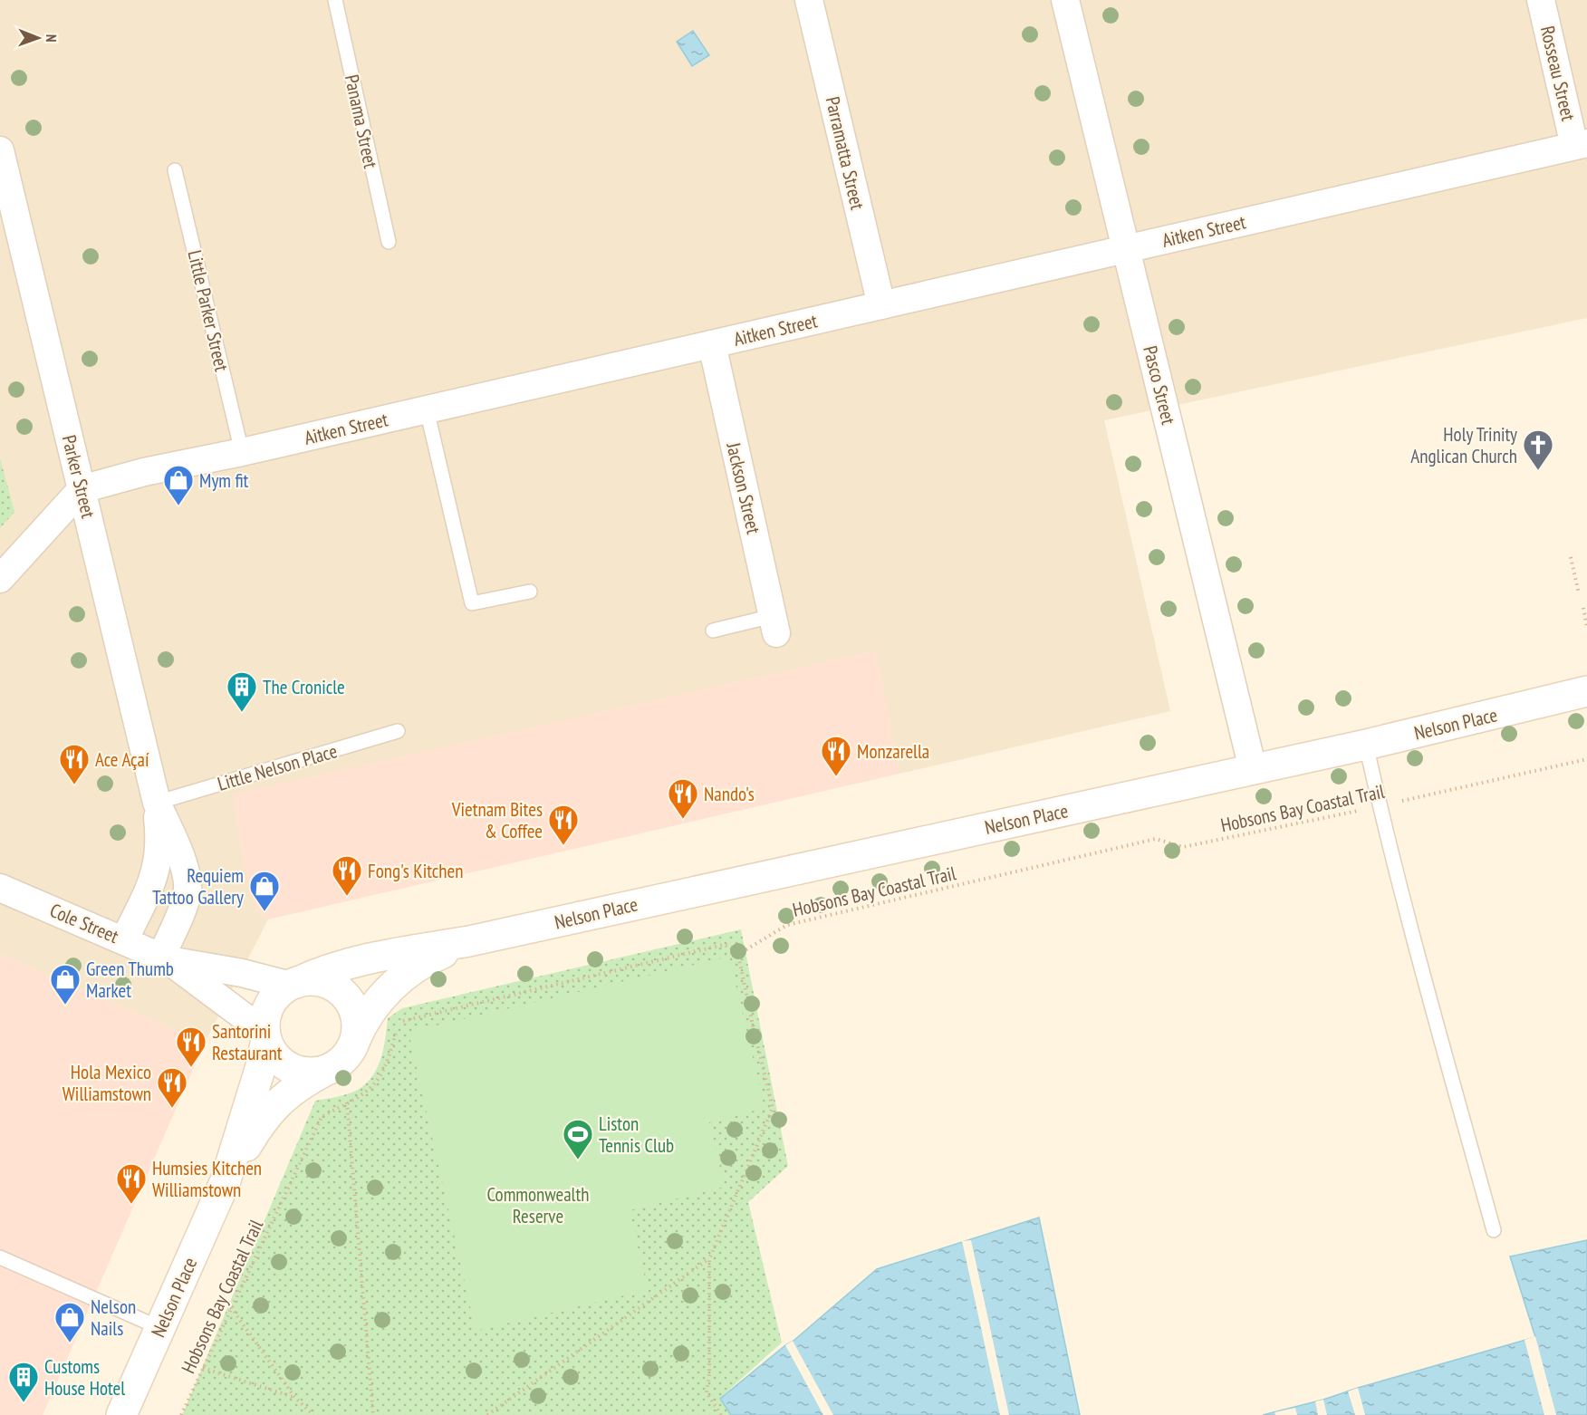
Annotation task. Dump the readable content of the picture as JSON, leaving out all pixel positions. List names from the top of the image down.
{
  "streets": {
    "street": [
      "Rosseau Street",
      "Parramatta Street",
      "Aitken Street",
      "Pasco Street",
      "Parker Street",
      "Jackson Street",
      "Nelson Place",
      "Cole Street"
    ],
    "lane": ["Panama Street", "Little Parker Street", "Little Nelson Place"],
    "path": ["Hobsons Bay Coastal Trail"]
  },
  "crossings": [
    ["Rosseau Street", "Aitken Street"],
    ["Parramatta Street", "Aitken Street"],
    ["Aitken Street", "Little Parker Street"],
    ["Aitken Street", "Pasco Street"],
    ["Aitken Street", "Parker Street"],
    ["Aitken Street", "Jackson Street"],
    ["Pasco Street", "Nelson Place"],
    ["Parker Street", "Little Nelson Place"],
    ["Parker Street", "Cole Street"],
    ["Nelson Place", "Cole Street"]
  ],
  "parks": ["Commonwealth Reserve"],
  "places": {
    "church": ["Holy Trinity Anglican Church"],
    "shop": [
      "Mym fit",
      "Requiem Tattoo Gallery",
      "Green Thumb Market",
      "Nelson Nails"
    ],
    "building": ["The Cronicle", "Customs House Hotel"],
    "restaurant": [
      "Monzarella",
      "Ace Açaí",
      "Nando's",
      "Vietnam Bites & Coffee",
      "Fong's Kitchen",
      "Santorini Restaurant",
      "Hola Mexico Williamstown",
      "Humsies Kitchen Williamstown"
    ],
    "sports": ["Liston Tennis Club"]
  },
  "north": "right"
}
